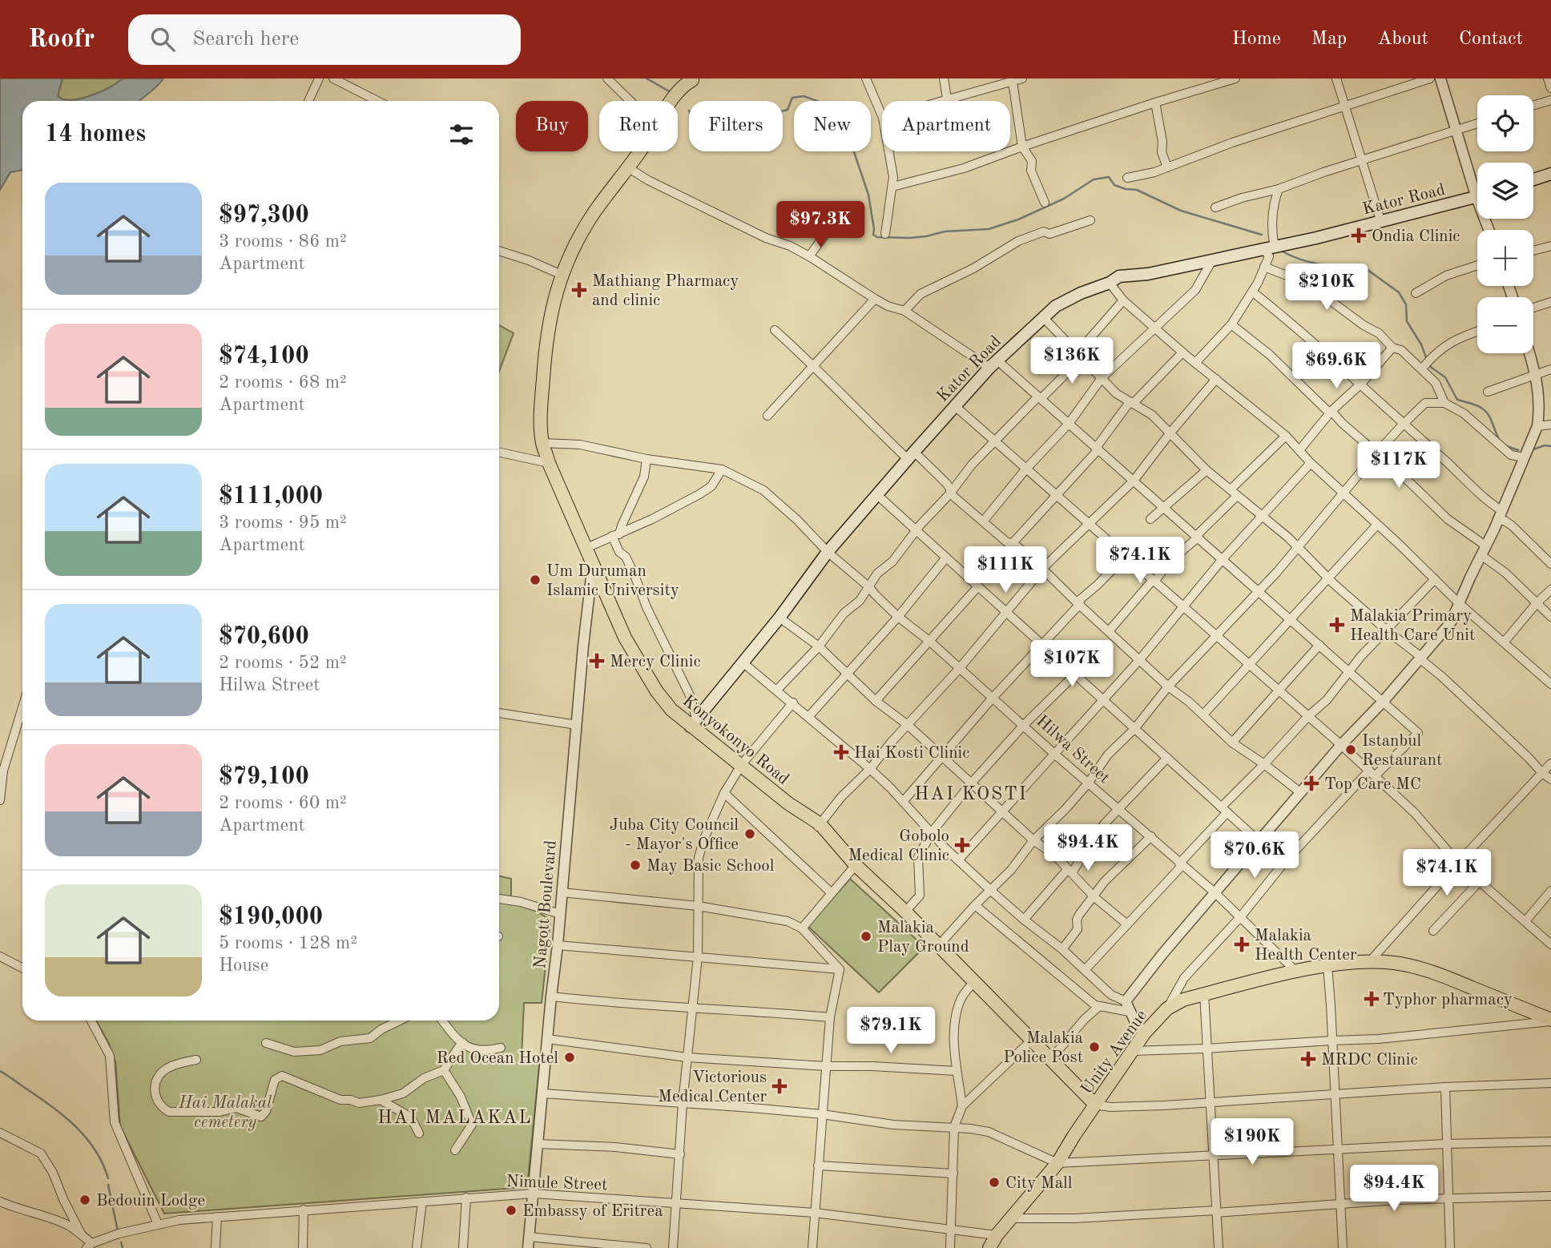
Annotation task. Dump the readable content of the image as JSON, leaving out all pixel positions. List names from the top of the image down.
{
  "streets": {
    "main road": ["Kator Road", "Konyokonyo Road", "Unity Avenue"],
    "street": ["Hilwa Street", "Nagott Boulevard", "Nimule Street"]
  },
  "crossings": [
    ["Kator Road", "Konyokonyo Road"],
    ["Kator Road", "Hilwa Street"],
    ["Konyokonyo Road", "Hilwa Street"],
    ["Konyokonyo Road", "Nagott Boulevard"],
    ["Konyokonyo Road", "Unity Avenue"],
    ["Hilwa Street", "Unity Avenue"],
    ["Nagott Boulevard", "Nimule Street"],
    ["Unity Avenue", "Nimule Street"]
  ],
  "districts": ["HAI KOSTI", "HAI MALAKAL"],
  "parks": ["Hai Malakal cemetery"],
  "places": {
    "health": [
      "Ondia Clinic",
      "Mathiang Pharmacy and clinic",
      "Malakia Primary Health Care Unit",
      "Mercy Clinic",
      "Hai Kosti Clinic",
      "Top Care MC",
      "Gobolo Medical Clinic",
      "Malakia Health Center",
      "Typhor pharmacy",
      "MRDC Clinic",
      "Victorious Medical Center"
    ],
    "other": [
      "Um Duruman Islamic University",
      "Istanbul Restaurant",
      "Juba City Council - Mayor's Office",
      "May Basic School",
      "Malakia Play Ground",
      "Malakia Police Post",
      "Red Ocean Hotel",
      "City Mall",
      "Bedouin Lodge",
      "Embassy of Eritrea"
    ]
  },
  "page": {
    "header": "Roofr",
    "search": "Search here",
    "nav": [
      "Home",
      "Map",
      "About",
      "Contact"
    ],
    "map_buttons": ["+", "−"],
    "chip": [
      "Buy",
      "Rent",
      "Filters",
      "New",
      "Apartment"
    ],
    "heading": "14 homes",
    "list": [
      {
        "name": "$97,300",
        "note": "3 rooms · 86 m² · Apartment"
      },
      {
        "name": "$74,100",
        "note": "2 rooms · 68 m² · Apartment"
      },
      {
        "name": "$111,000",
        "note": "3 rooms · 95 m² · Apartment"
      },
      {
        "name": "$70,600",
        "note": "2 rooms · 52 m² · Hilwa Street"
      },
      {
        "name": "$79,100",
        "note": "2 rooms · 60 m² · Apartment"
      },
      {
        "name": "$190,000",
        "note": "5 rooms · 128 m² · House"
      }
    ],
    "price": [
      "$97.3K",
      "$210K",
      "$136K",
      "$69.6K",
      "$117K",
      "$74.1K",
      "$111K",
      "$107K",
      "$94.4K",
      "$70.6K",
      "$74.1K",
      "$79.1K",
      "$190K",
      "$94.4K"
    ]
  }
}
